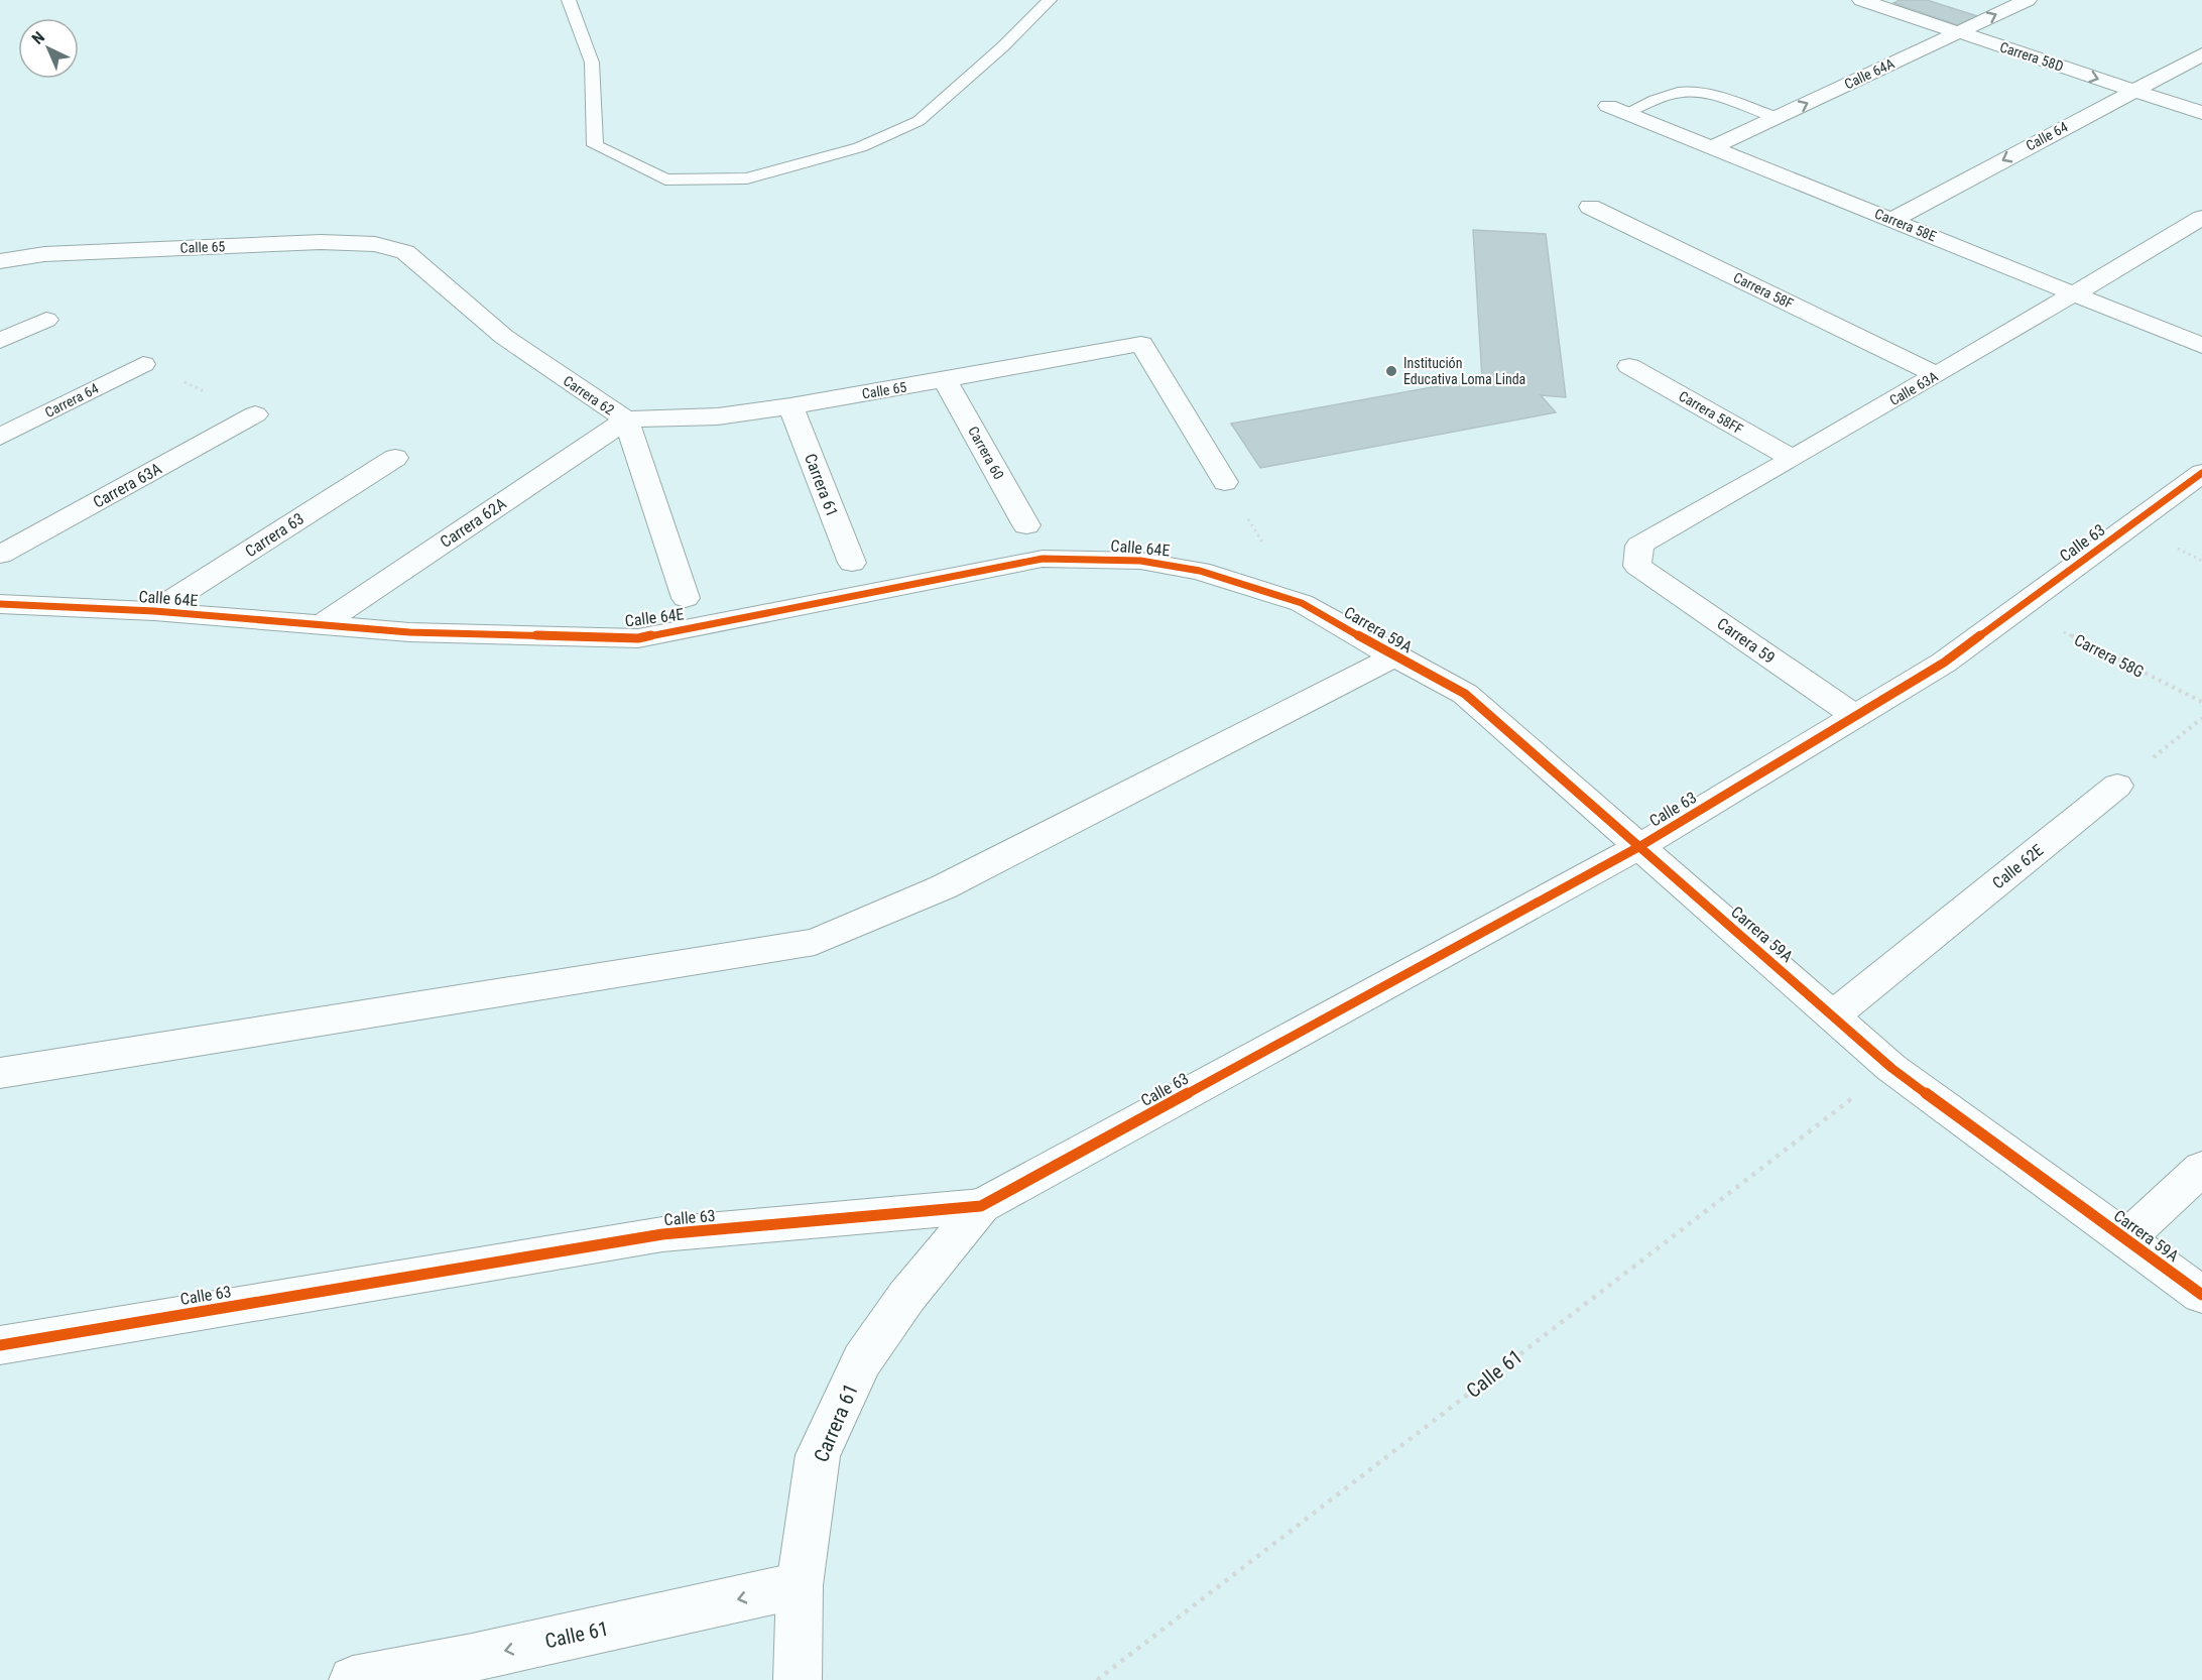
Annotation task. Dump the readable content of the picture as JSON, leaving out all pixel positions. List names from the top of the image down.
{
  "streets": {
    "street": [
      "Carrera 58D",
      "Calle 64A",
      "Calle 64",
      "Carrera 58E",
      "Calle 65",
      "Carrera 58F",
      "Calle 63A",
      "Carrera 62",
      "Carrera 64",
      "Carrera 58FF",
      "Carrera 60",
      "Carrera 63A",
      "Carrera 61",
      "Carrera 62A",
      "Carrera 63",
      "Calle 63",
      "Calle 64E",
      "Carrera 59A",
      "Carrera 59",
      "Calle 62E",
      "Calle 61"
    ],
    "path": ["Carrera 58G"]
  },
  "crossings": [
    ["Carrera 58D", "Calle 64A"],
    ["Carrera 58D", "Calle 64"],
    ["Calle 64A", "Carrera 58E"],
    ["Calle 64", "Carrera 58E"],
    ["Carrera 58E", "Calle 63A"],
    ["Calle 65", "Carrera 62"],
    ["Calle 65", "Carrera 60"],
    ["Calle 65", "Carrera 61"],
    ["Calle 65", "Carrera 62A"],
    ["Carrera 58F", "Calle 63A"],
    ["Calle 63A", "Carrera 58FF"],
    ["Calle 63A", "Carrera 59"],
    ["Carrera 62", "Carrera 62A"],
    ["Carrera 61", "Calle 63"],
    ["Carrera 61", "Calle 61"],
    ["Carrera 62A", "Calle 64E"],
    ["Carrera 63", "Calle 64E"],
    ["Calle 63", "Carrera 59A"],
    ["Calle 63", "Carrera 59"],
    ["Calle 63", "Carrera 58G"],
    ["Calle 64E", "Carrera 59A"],
    ["Carrera 59A", "Calle 62E"],
    ["Carrera 59A", "Calle 61"]
  ],
  "one_way": ["Carrera 58D", "Calle 64A", "Calle 64"],
  "places": ["Institución Educativa Loma Linda"],
  "north": "top left"
}
